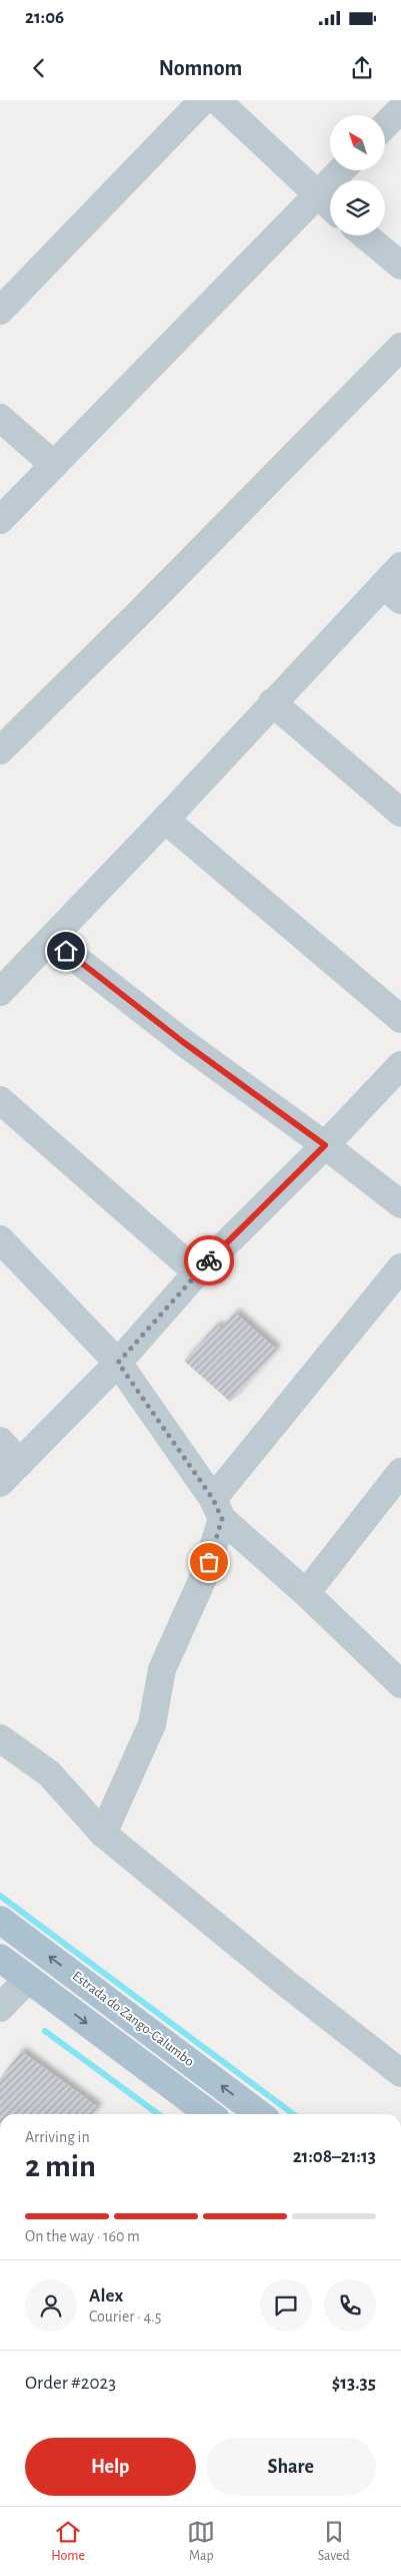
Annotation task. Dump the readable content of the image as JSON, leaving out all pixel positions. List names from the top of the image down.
{
  "streets": {
    "main road": ["Estrada do Zango-Calumbo"]
  },
  "north": "top left",
  "page": {
    "status": "21:06",
    "header": "Nomnom",
    "heading": ["2 min", "Arriving in", "21:08–21:13"],
    "panel": [
      "Alex",
      "Courier · 4.5",
      "Order #2023",
      "$13.35"
    ],
    "bar": "On the way · 160 m",
    "buttons": ["Help", "Share"],
    "tabs": ["Home", "Map", "Saved"]
  }
}
